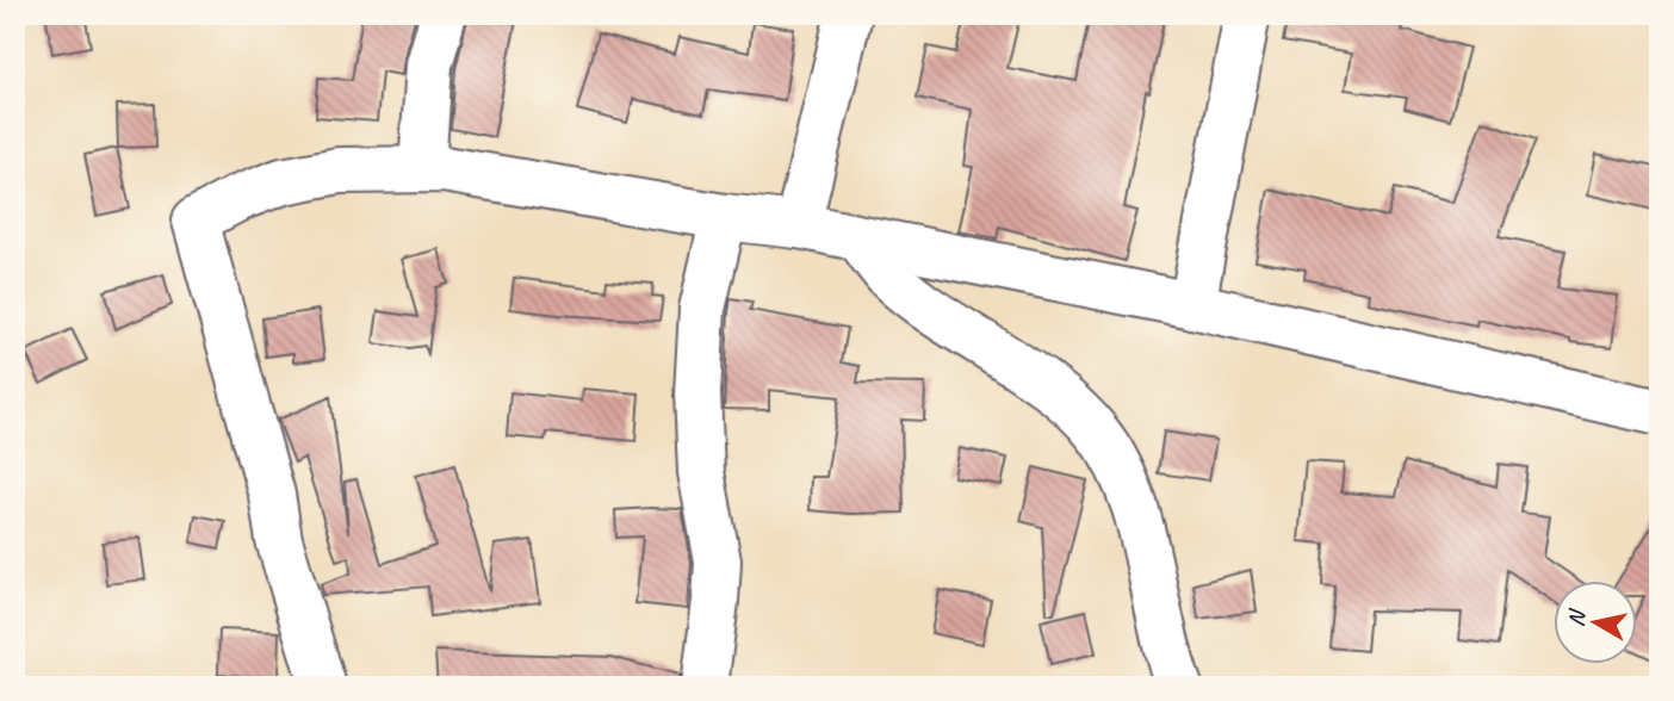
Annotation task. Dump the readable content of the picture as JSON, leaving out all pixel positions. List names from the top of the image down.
{
  "north": "left"
}
